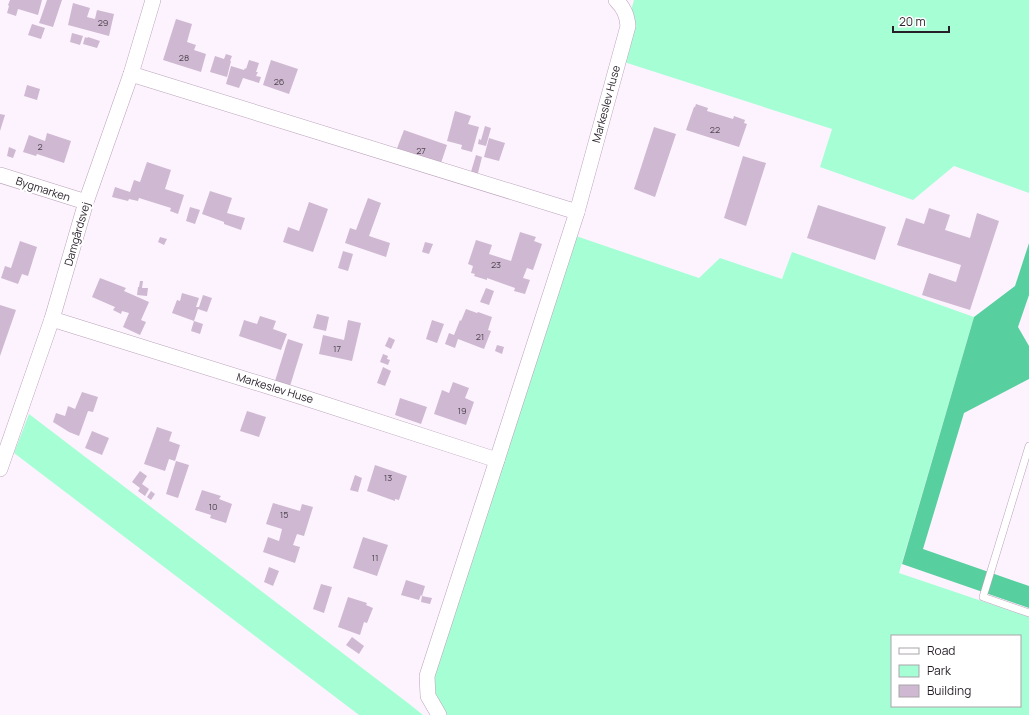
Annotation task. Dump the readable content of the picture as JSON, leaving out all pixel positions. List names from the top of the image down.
{
  "streets": {
    "street": ["Markeslev Huse", "Bygmarken", "Damgårdsvej"]
  },
  "crossings": [
    ["Markeslev Huse", "Damgårdsvej"],
    ["Bygmarken", "Damgårdsvej"]
  ],
  "house_numbers": [
    "29",
    "28",
    "26",
    "22",
    "2",
    "27",
    "23",
    "21",
    "17",
    "19",
    "13",
    "10",
    "15",
    "11"
  ],
  "legend": ["Road", "Park", "Building"],
  "scale_bar": "20 m"
}
